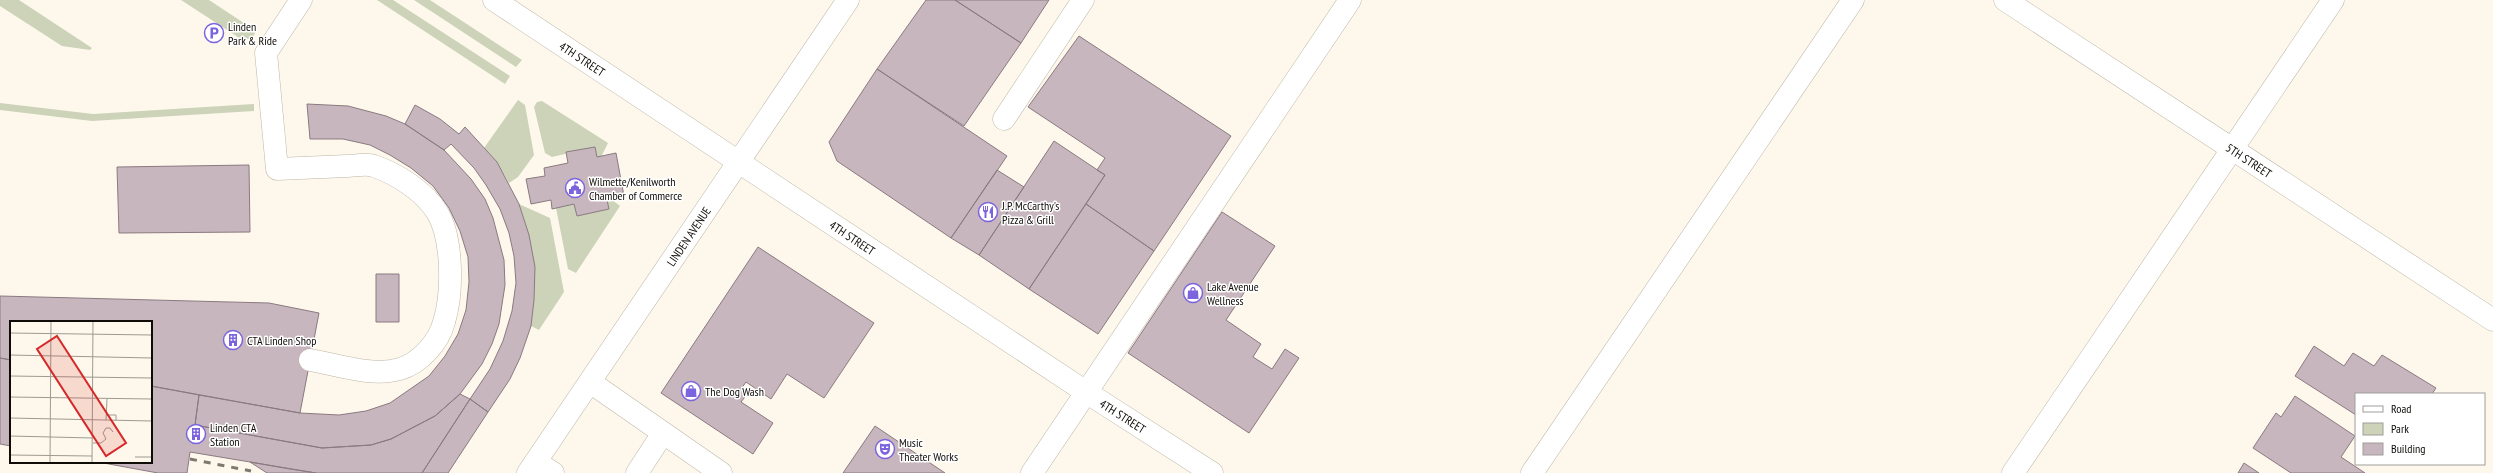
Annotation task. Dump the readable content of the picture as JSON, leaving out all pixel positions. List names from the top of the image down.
{
  "streets": {
    "street": ["4TH STREET", "5TH STREET", "LINDEN AVENUE"]
  },
  "crossings": [
    ["4TH STREET", "LINDEN AVENUE"]
  ],
  "places": {
    "parking": ["Linden Park & Ride"],
    "public building": ["Wilmette/Kenilworth Chamber of Commerce"],
    "restaurant": ["J.P. McCarthy's Pizza & Grill"],
    "shop": ["Lake Avenue Wellness", "The Dog Wash"],
    "building": ["CTA Linden Shop", "Linden CTA Station"],
    "theatre": ["Music Theater Works"]
  },
  "legend": ["Road", "Park", "Building"]
}
